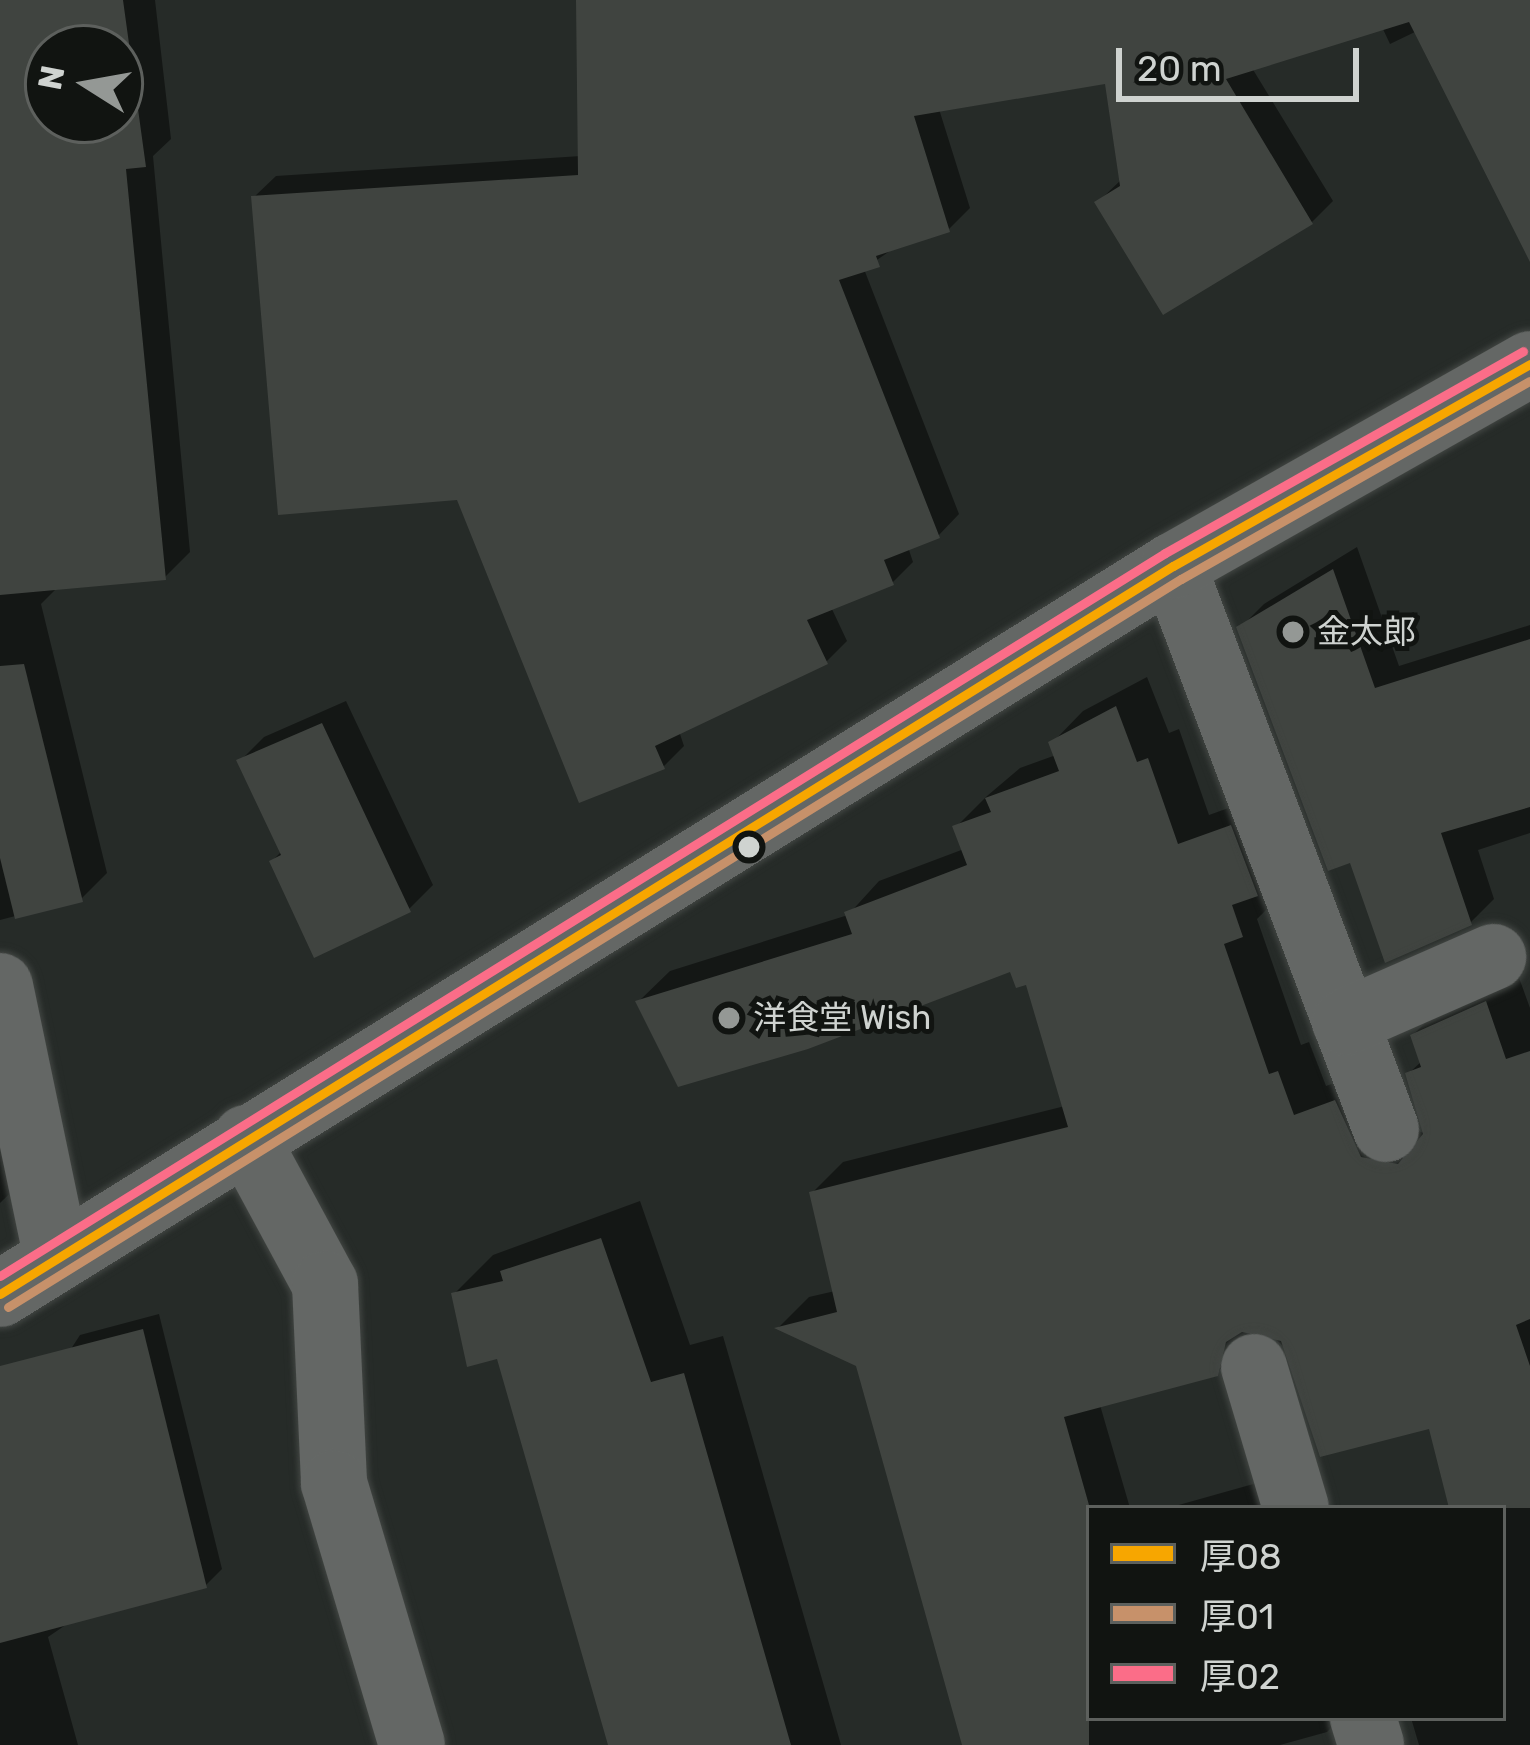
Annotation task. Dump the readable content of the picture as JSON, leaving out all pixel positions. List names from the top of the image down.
{
  "places": ["金太郎", "洋食堂 Wish"],
  "lines": ["transit line 厚02", "transit line 厚08", "transit line 厚01"],
  "legend": ["厚08", "厚01", "厚02"],
  "scale_bar": "20 m",
  "north": "left"
}
